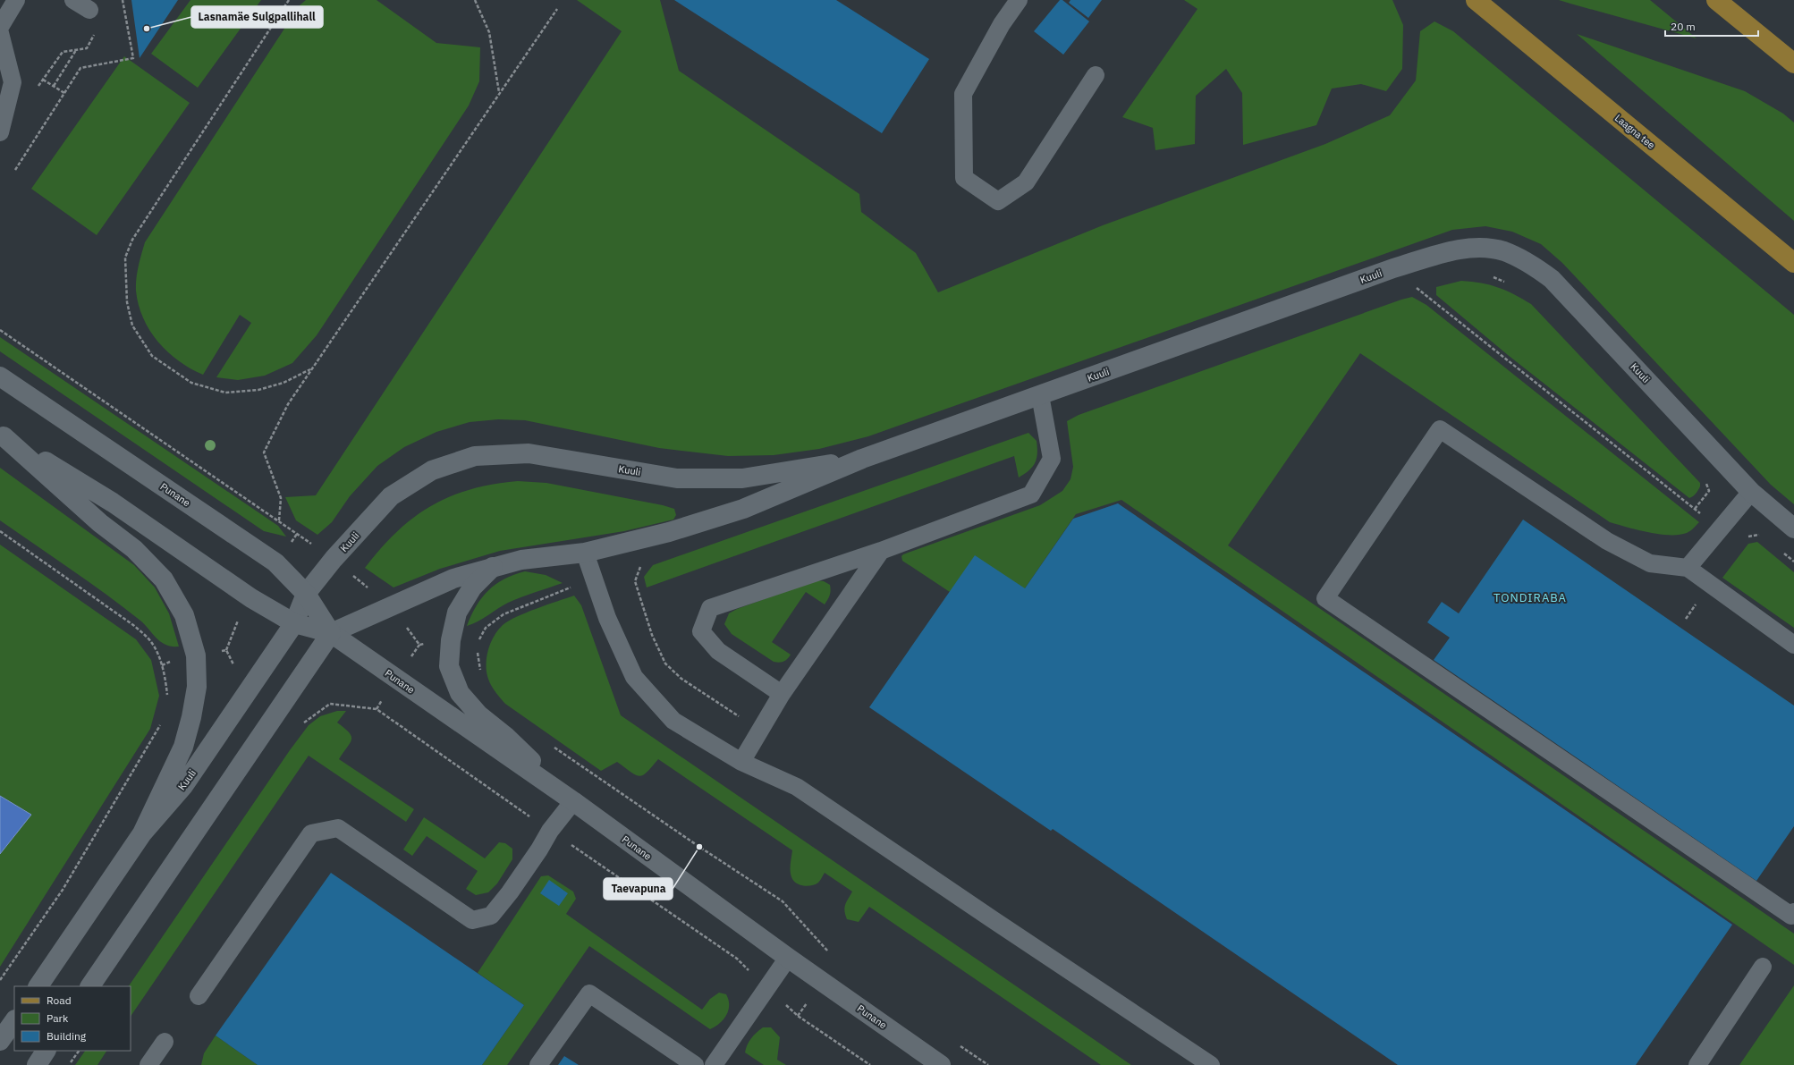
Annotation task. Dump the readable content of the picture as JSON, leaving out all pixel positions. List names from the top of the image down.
{
  "streets": {
    "main road": ["Laagna tee"],
    "street": ["Kuuli", "Punane"]
  },
  "crossings": [
    ["Kuuli", "Punane"]
  ],
  "districts": ["TONDIRABA"],
  "places": ["Lasnamäe Sulgpallihall", "Taevapuna"],
  "legend": ["Road", "Park", "Building"],
  "scale_bar": "20 m"
}
